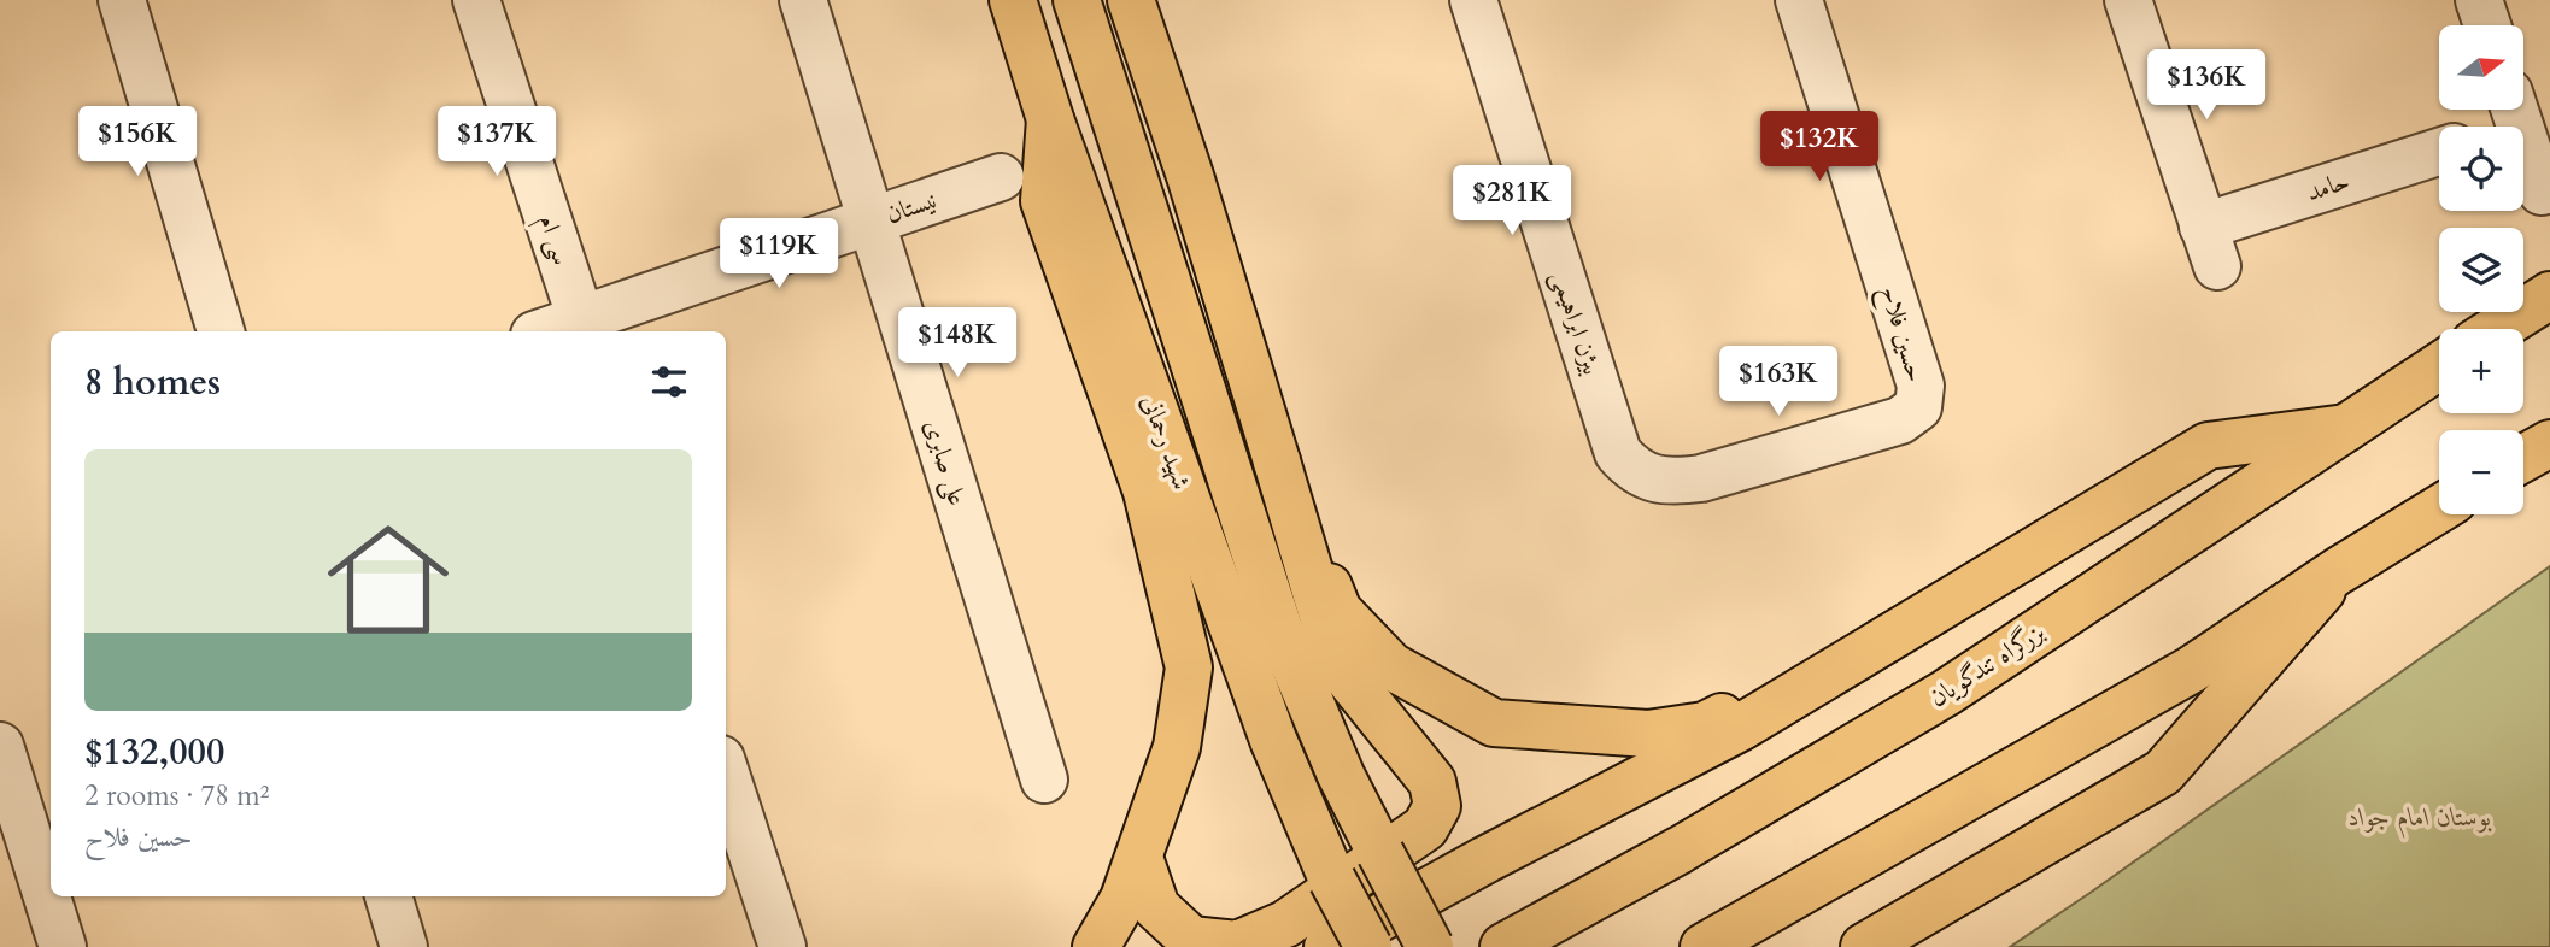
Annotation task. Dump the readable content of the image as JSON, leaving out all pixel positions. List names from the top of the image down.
{
  "streets": {
    "main road": ["شهید رحمانی", "بزرگراه تندگویان"],
    "street": [
      "حامد",
      "نیستان",
      "سی ام",
      "بیژن ابراهیمی",
      "حسین فلاح",
      "علی صابری"
    ]
  },
  "crossings": [
    ["نیستان", "سی ام"],
    ["نیستان", "علی صابری"],
    ["بیژن ابراهیمی", "حسین فلاح"]
  ],
  "parks": ["بوستان امام جواد"],
  "north": "right",
  "page": {
    "map_buttons": ["+", "−"],
    "price": [
      "$136K",
      "$156K",
      "$137K",
      "$132K",
      "$281K",
      "$119K",
      "$148K",
      "$163K"
    ],
    "heading": "8 homes",
    "list": [
      {
        "name": "$132,000",
        "note": "2 rooms · 78 m² · حسین فلاح"
      }
    ]
  }
}
